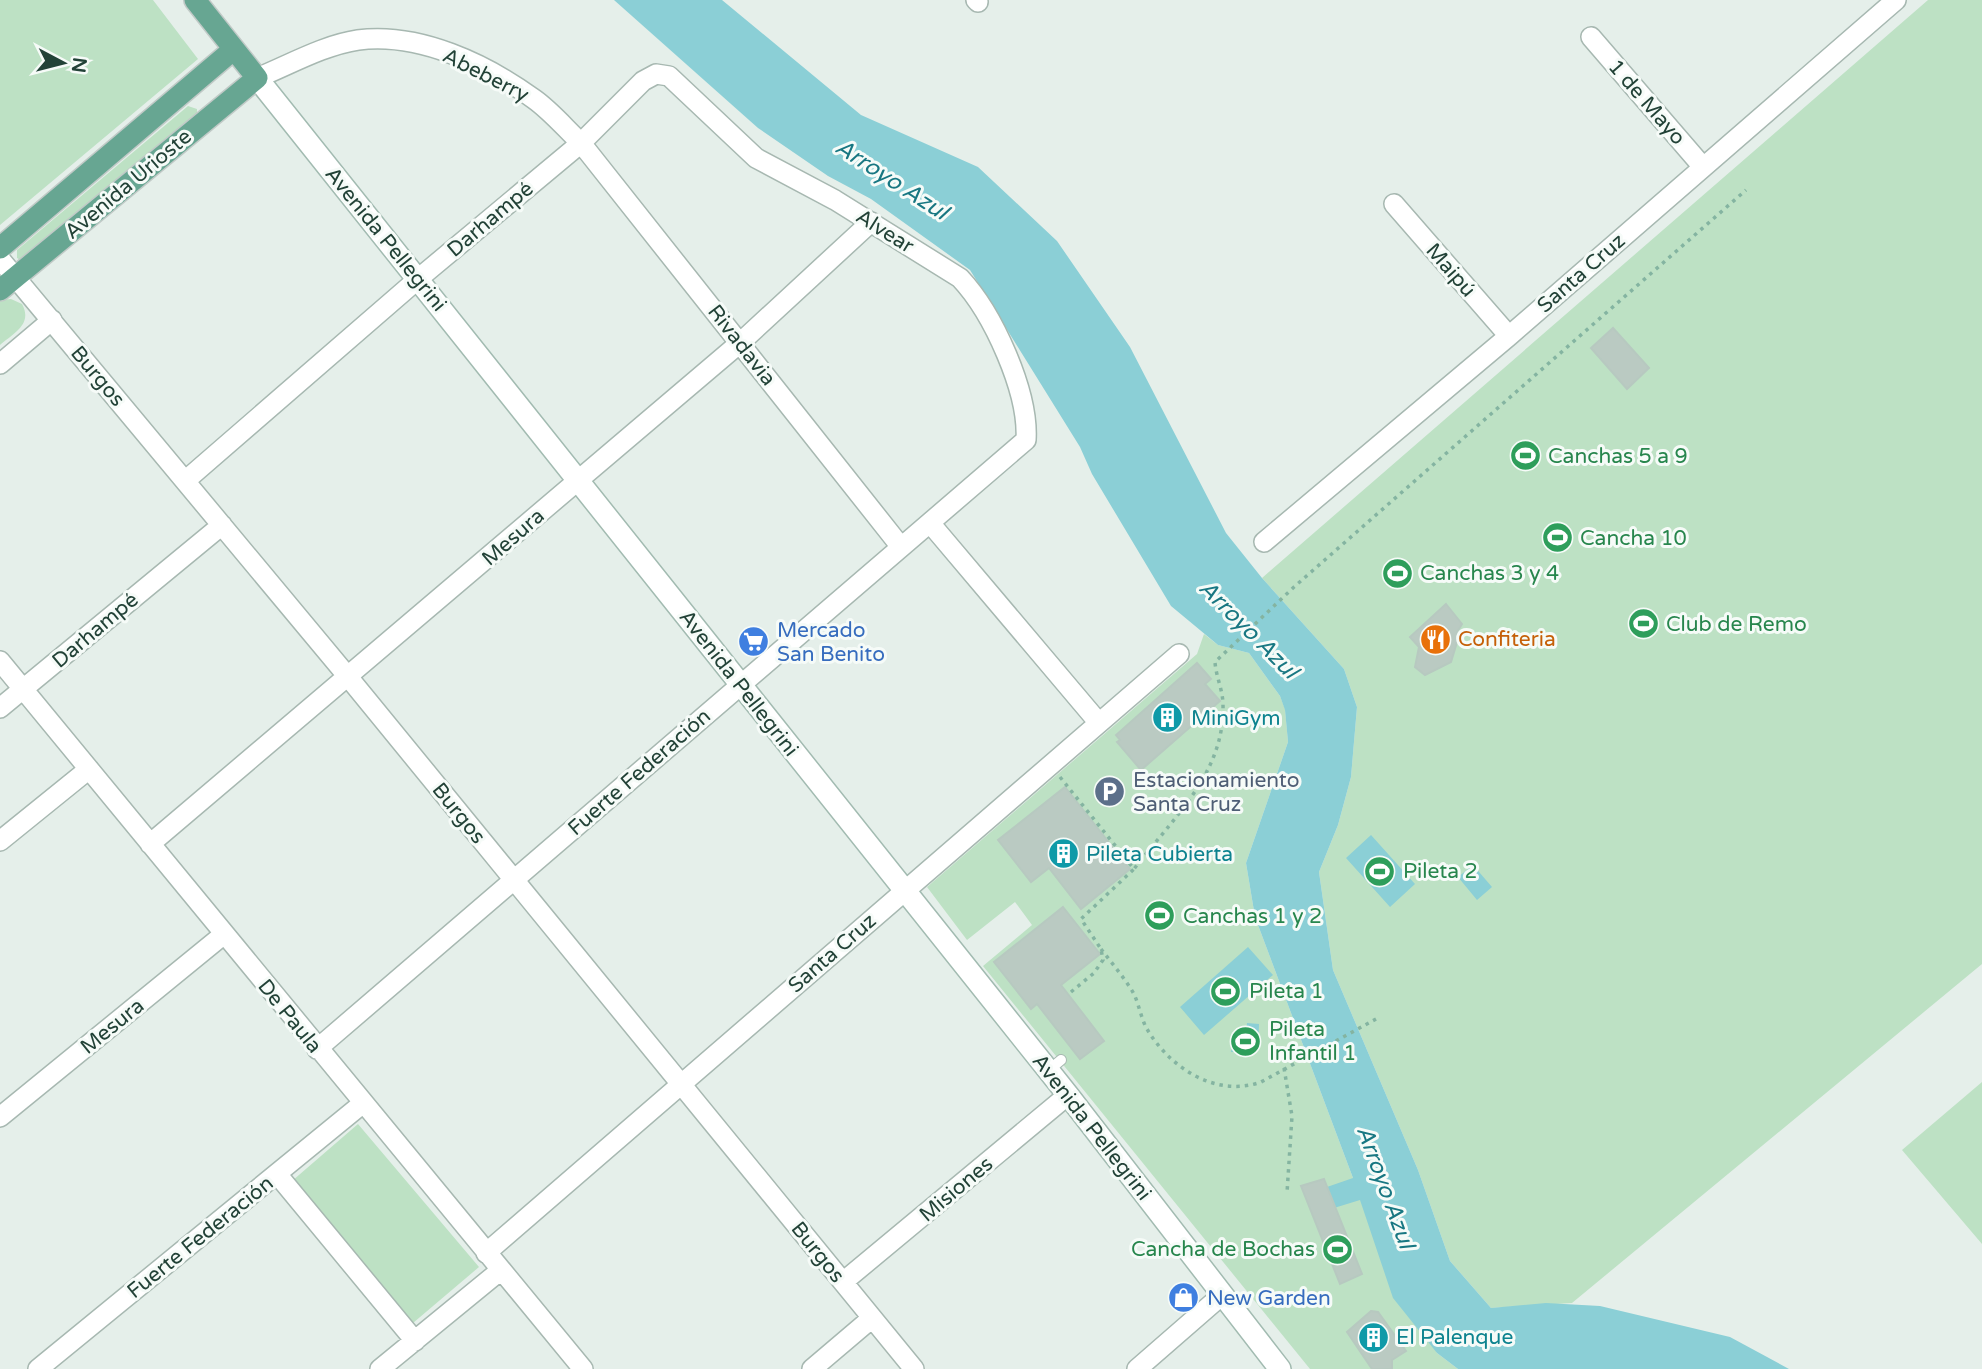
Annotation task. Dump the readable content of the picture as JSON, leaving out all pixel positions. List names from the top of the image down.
{
  "streets": {
    "main road": ["Avenida Urioste", "Avenida Pellegrini"],
    "street": [
      "Abeberry",
      "1 de Mayo",
      "Darhampé",
      "Alvear",
      "Maipú",
      "Santa Cruz",
      "Rivadavia",
      "Burgos",
      "Mesura",
      "Fuerte Federación",
      "De Paula",
      "Misiones"
    ]
  },
  "crossings": [
    ["Abeberry", "Avenida Urioste"],
    ["Abeberry", "Darhampé"],
    ["Abeberry", "Avenida Pellegrini"],
    ["Abeberry", "Rivadavia"],
    ["1 de Mayo", "Santa Cruz"],
    ["Avenida Urioste", "Avenida Pellegrini"],
    ["Avenida Urioste", "Burgos"],
    ["Darhampé", "Alvear"],
    ["Darhampé", "Avenida Pellegrini"],
    ["Darhampé", "Rivadavia"],
    ["Darhampé", "Burgos"],
    ["Darhampé", "De Paula"],
    ["Alvear", "Mesura"],
    ["Alvear", "Fuerte Federación"],
    ["Avenida Pellegrini", "Santa Cruz"],
    ["Avenida Pellegrini", "Mesura"],
    ["Avenida Pellegrini", "Fuerte Federación"],
    ["Avenida Pellegrini", "Misiones"],
    ["Maipú", "Santa Cruz"],
    ["Santa Cruz", "Burgos"],
    ["Santa Cruz", "De Paula"],
    ["Rivadavia", "Mesura"],
    ["Rivadavia", "Fuerte Federación"],
    ["Burgos", "Mesura"],
    ["Burgos", "Fuerte Federación"],
    ["Burgos", "Misiones"],
    ["Mesura", "De Paula"],
    ["Fuerte Federación", "De Paula"]
  ],
  "water": ["Arroyo Azul"],
  "places": {
    "sports": [
      "Canchas 5 a 9",
      "Cancha 10",
      "Canchas 3 y 4",
      "Club de Remo",
      "Pileta 2",
      "Canchas 1 y 2",
      "Pileta 1",
      "Pileta Infantil 1",
      "Cancha de Bochas"
    ],
    "restaurant": ["Confiteria"],
    "supermarket": ["Mercado San Benito"],
    "building": ["MiniGym", "Pileta Cubierta", "El Palenque"],
    "parking": ["Estacionamiento Santa Cruz"],
    "shop": ["New Garden"]
  },
  "north": "right"
}
